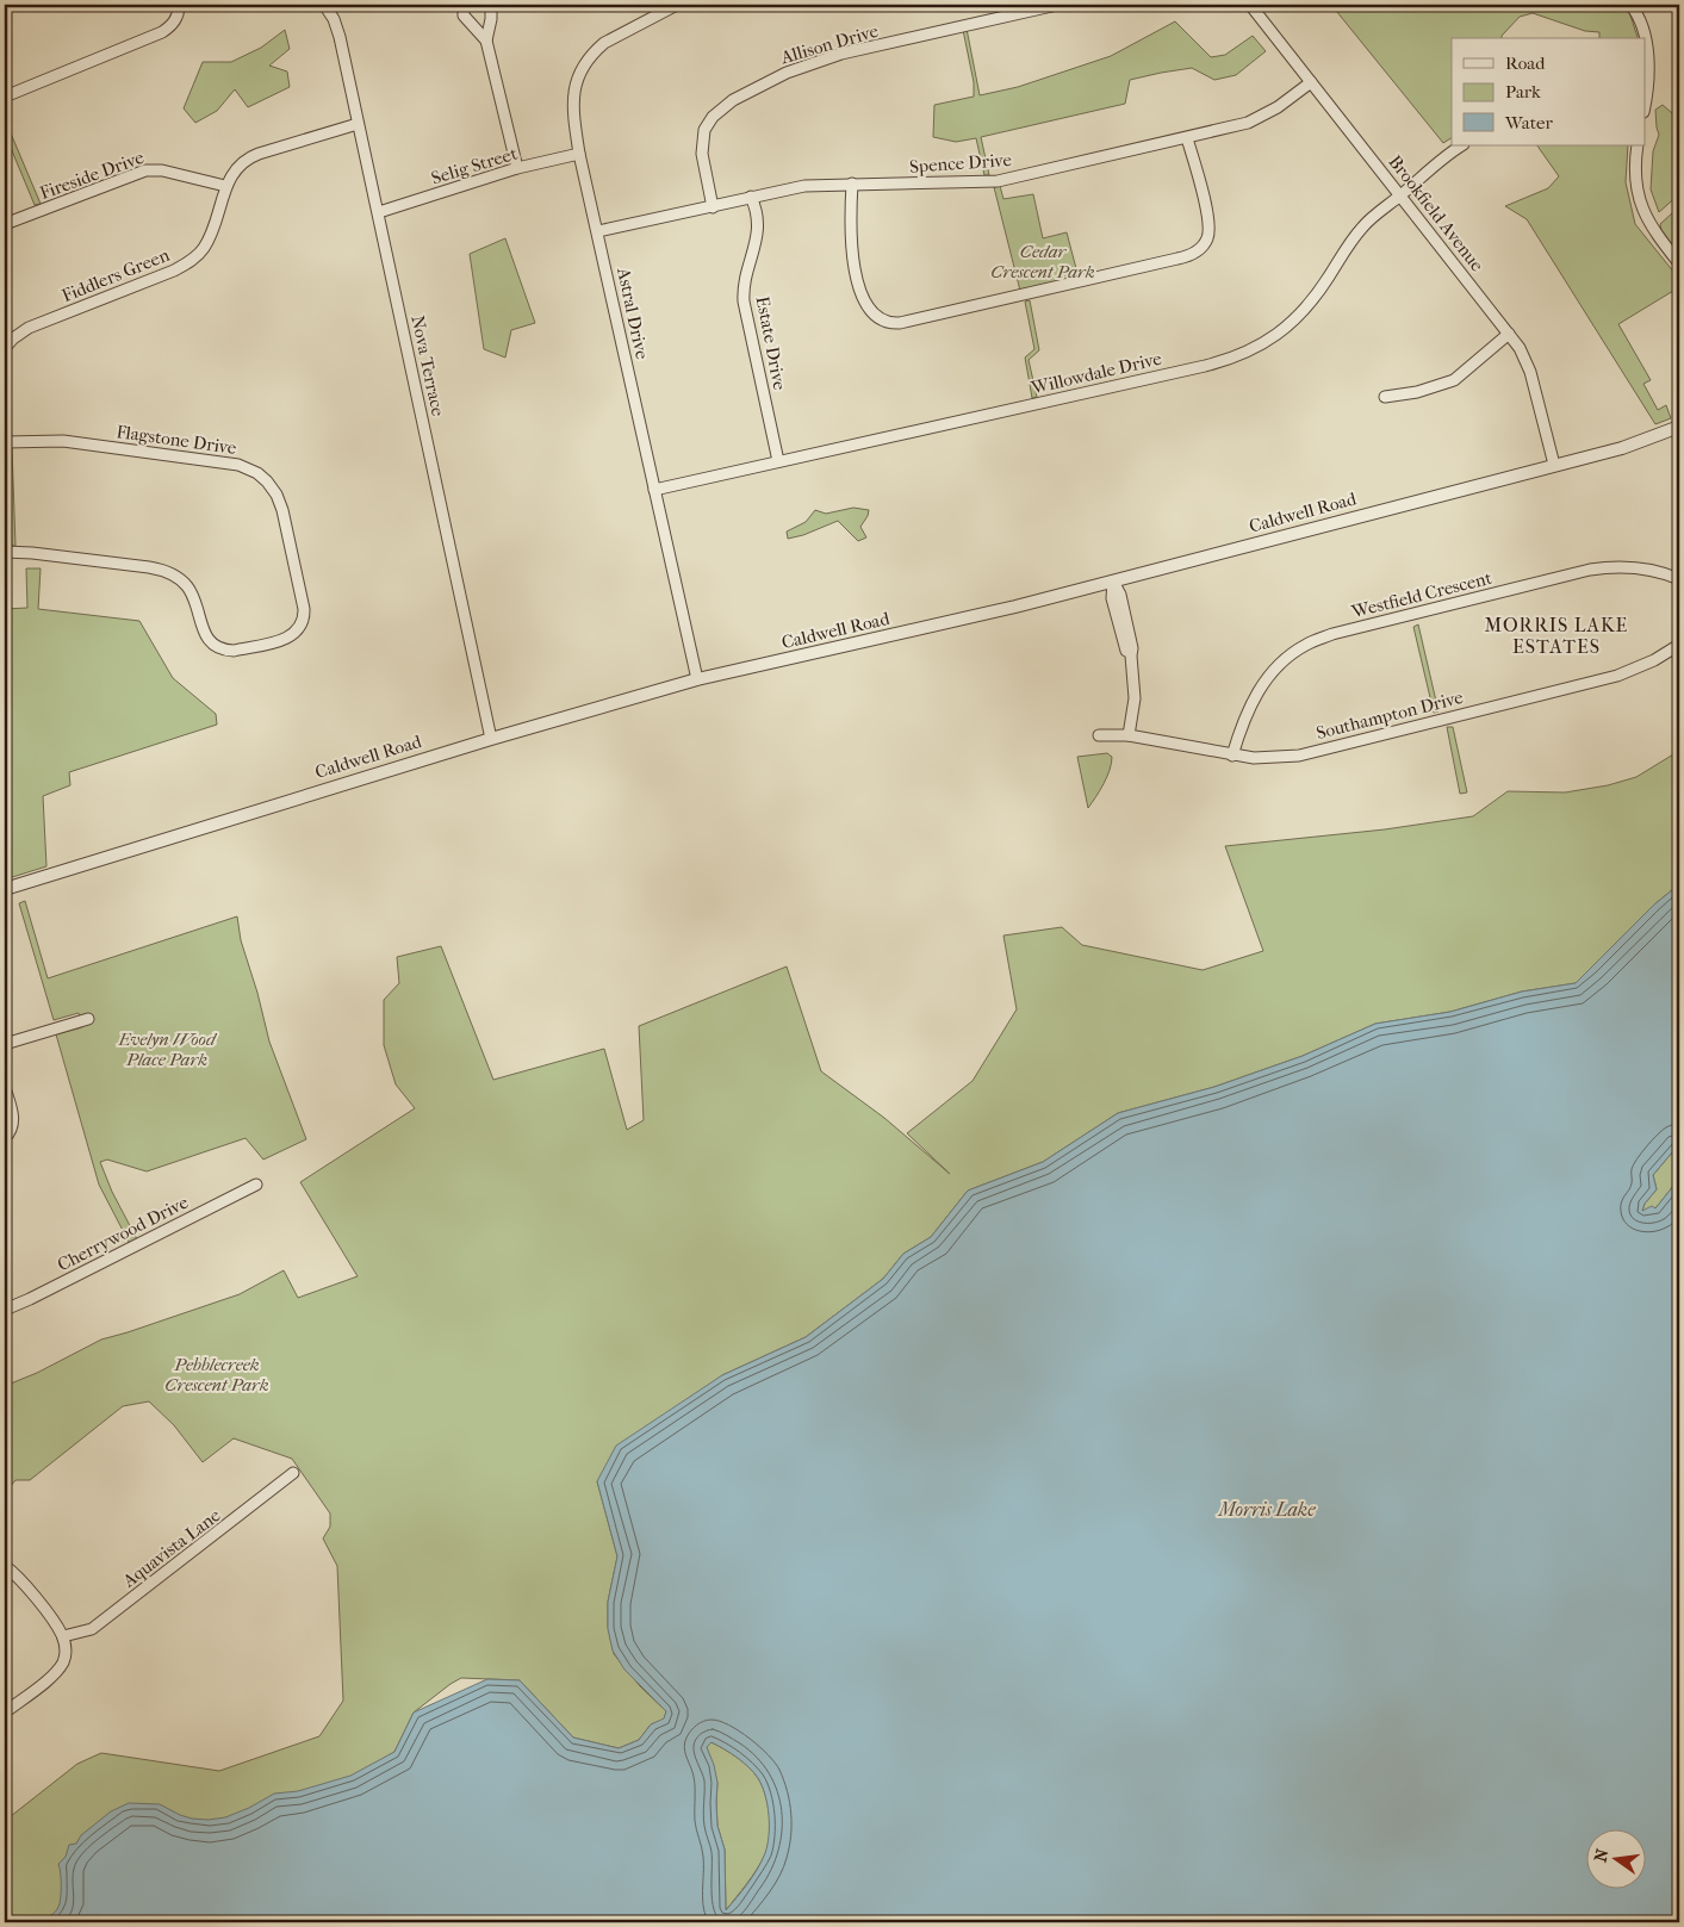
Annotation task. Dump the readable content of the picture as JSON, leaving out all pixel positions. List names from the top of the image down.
{
  "streets": {
    "street": [
      "Allison Drive",
      "Spence Drive",
      "Selig Street",
      "Fireside Drive",
      "Brookfield Avenue",
      "Fiddlers Green",
      "Astral Drive",
      "Estate Drive",
      "Nova Terrace",
      "Willowdale Drive",
      "Flagstone Drive",
      "Caldwell Road",
      "Westfield Crescent",
      "Southampton Drive",
      "Cherrywood Drive",
      "Aquavista Lane"
    ]
  },
  "crossings": [
    ["Allison Drive", "Spence Drive"],
    ["Spence Drive", "Brookfield Avenue"],
    ["Spence Drive", "Astral Drive"],
    ["Spence Drive", "Estate Drive"],
    ["Selig Street", "Astral Drive"],
    ["Selig Street", "Nova Terrace"],
    ["Fireside Drive", "Fiddlers Green"],
    ["Brookfield Avenue", "Willowdale Drive"],
    ["Brookfield Avenue", "Caldwell Road"],
    ["Fiddlers Green", "Nova Terrace"],
    ["Astral Drive", "Willowdale Drive"],
    ["Astral Drive", "Caldwell Road"],
    ["Estate Drive", "Willowdale Drive"],
    ["Nova Terrace", "Caldwell Road"],
    ["Westfield Crescent", "Southampton Drive"]
  ],
  "districts": ["MORRIS LAKE ESTATES"],
  "water": ["Morris Lake"],
  "parks": ["Cedar Crescent Park", "Evelyn Wood Place Park", "Pebblecreek Crescent Park"],
  "legend": ["Road", "Park", "Water"],
  "north": "left"
}
